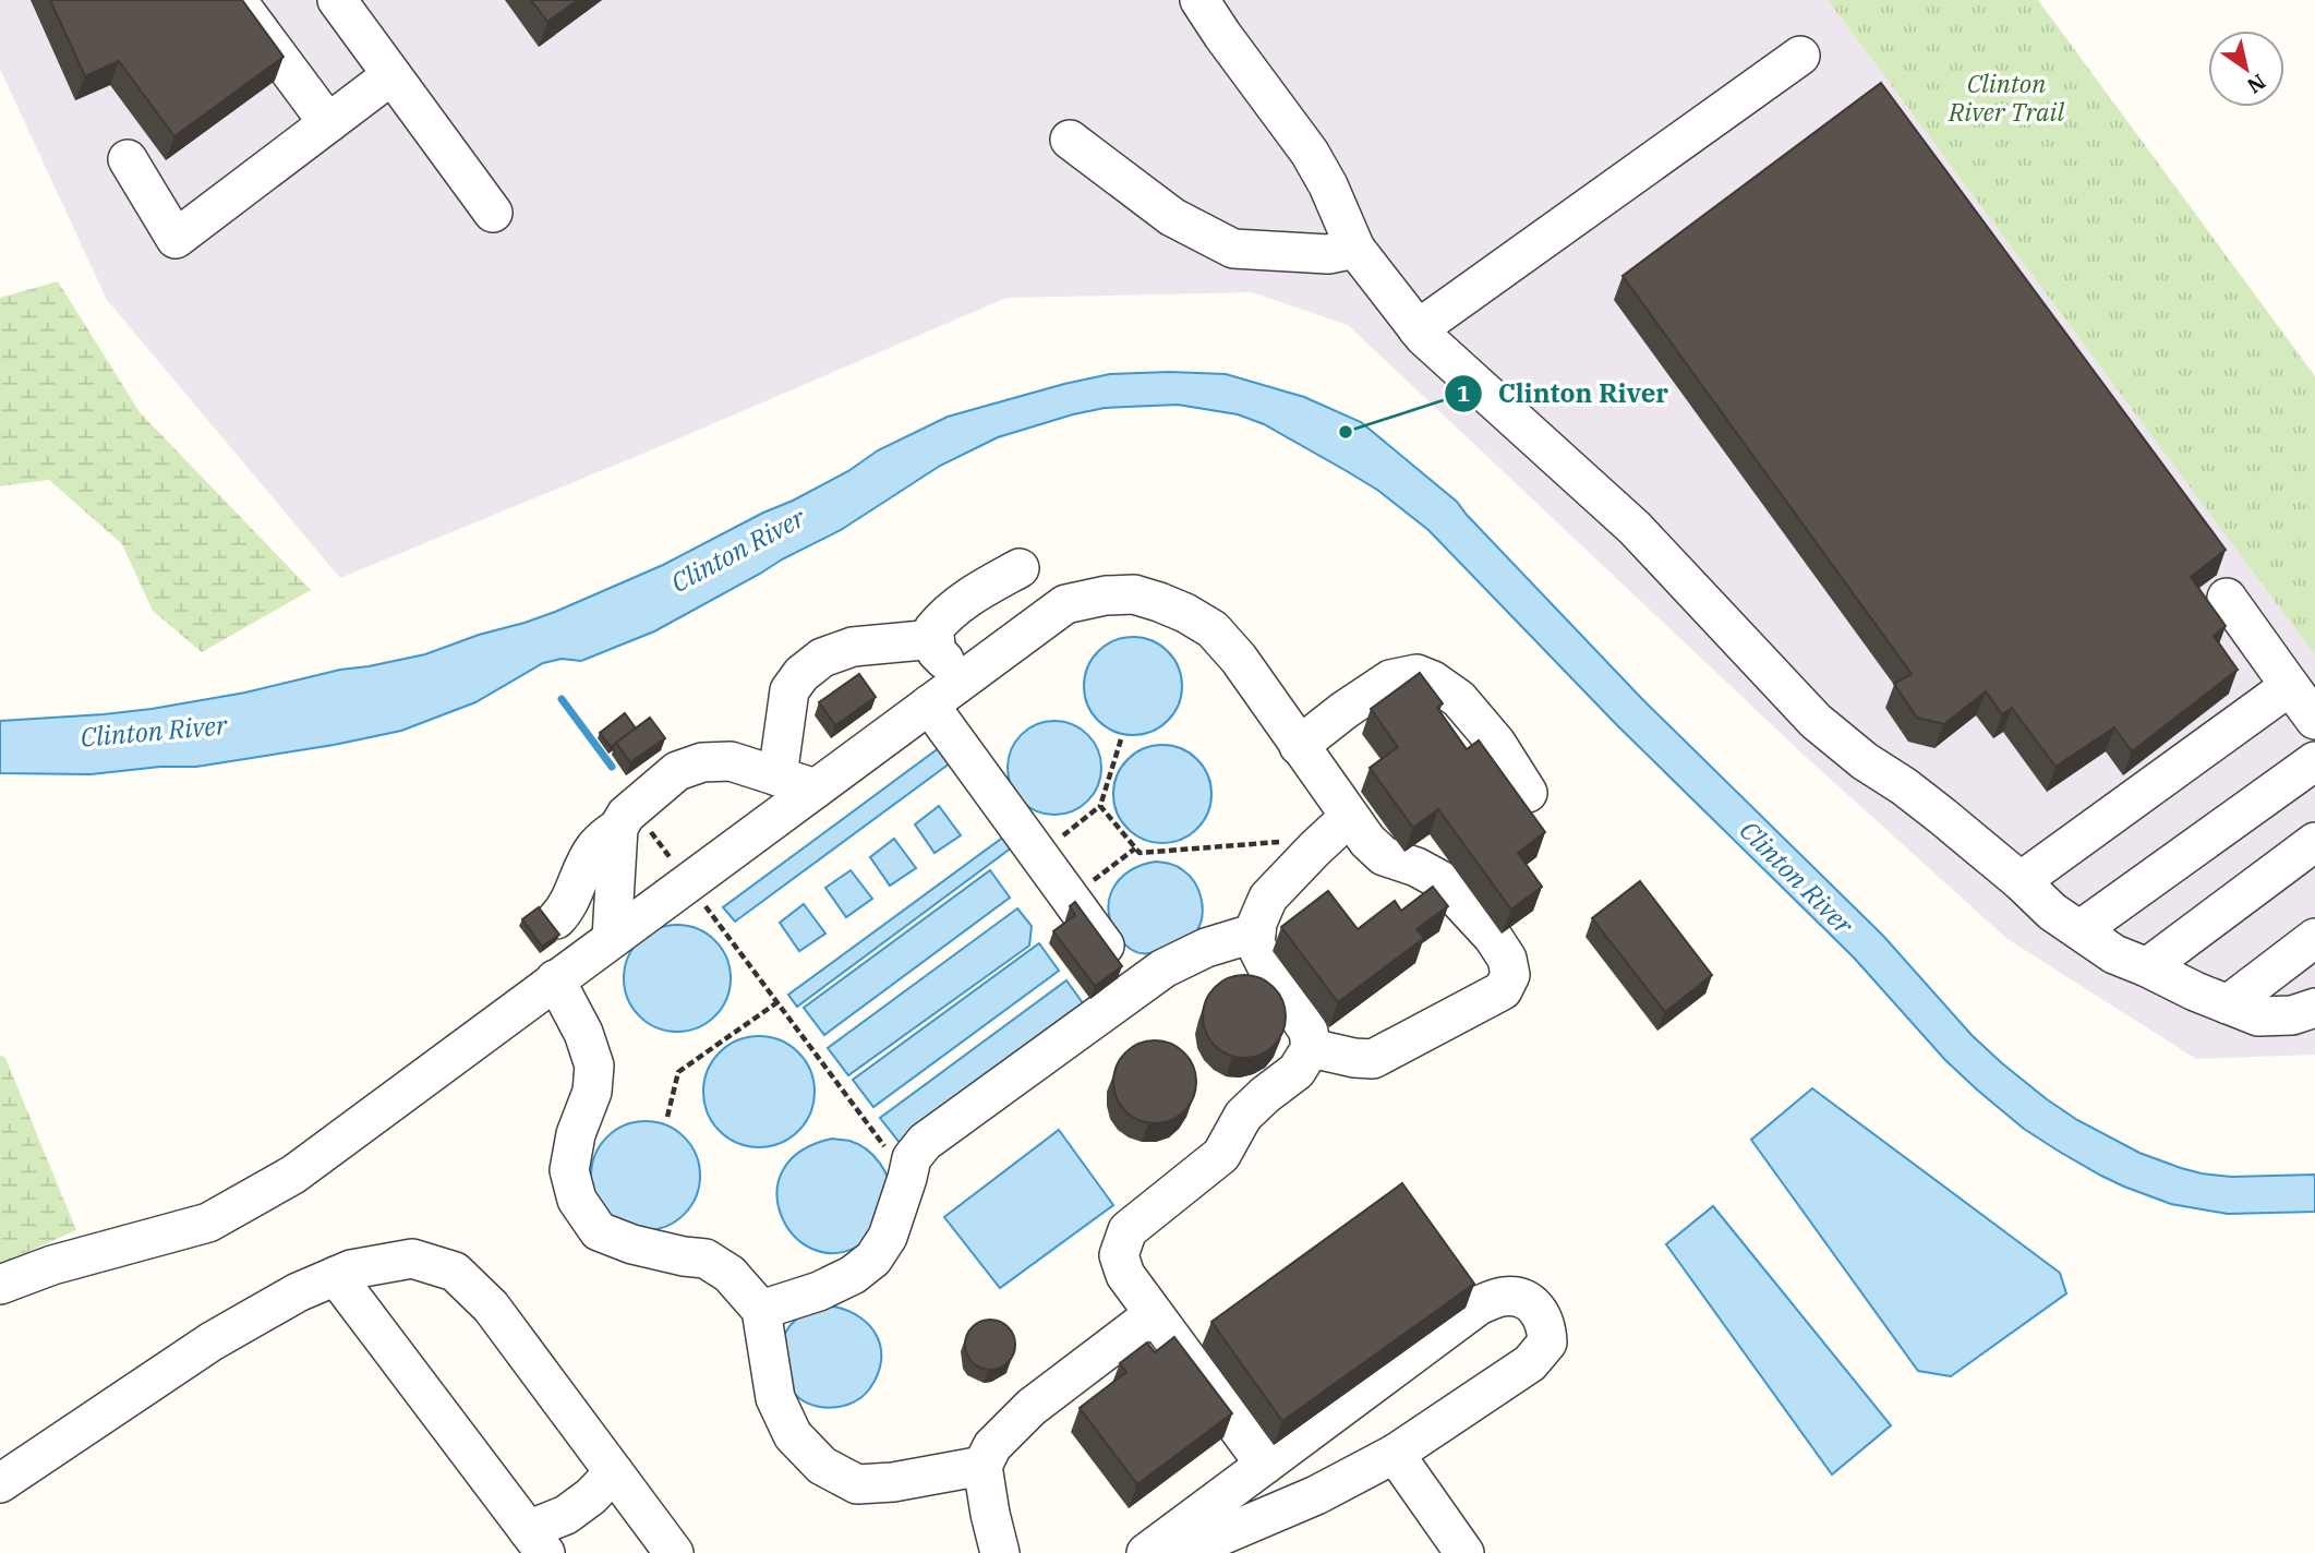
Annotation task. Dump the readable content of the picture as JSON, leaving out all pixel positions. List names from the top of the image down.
{
  "water": ["Clinton River"],
  "parks": ["Clinton River Trail"],
  "places": ["Clinton River"],
  "north": "bottom right"
}
